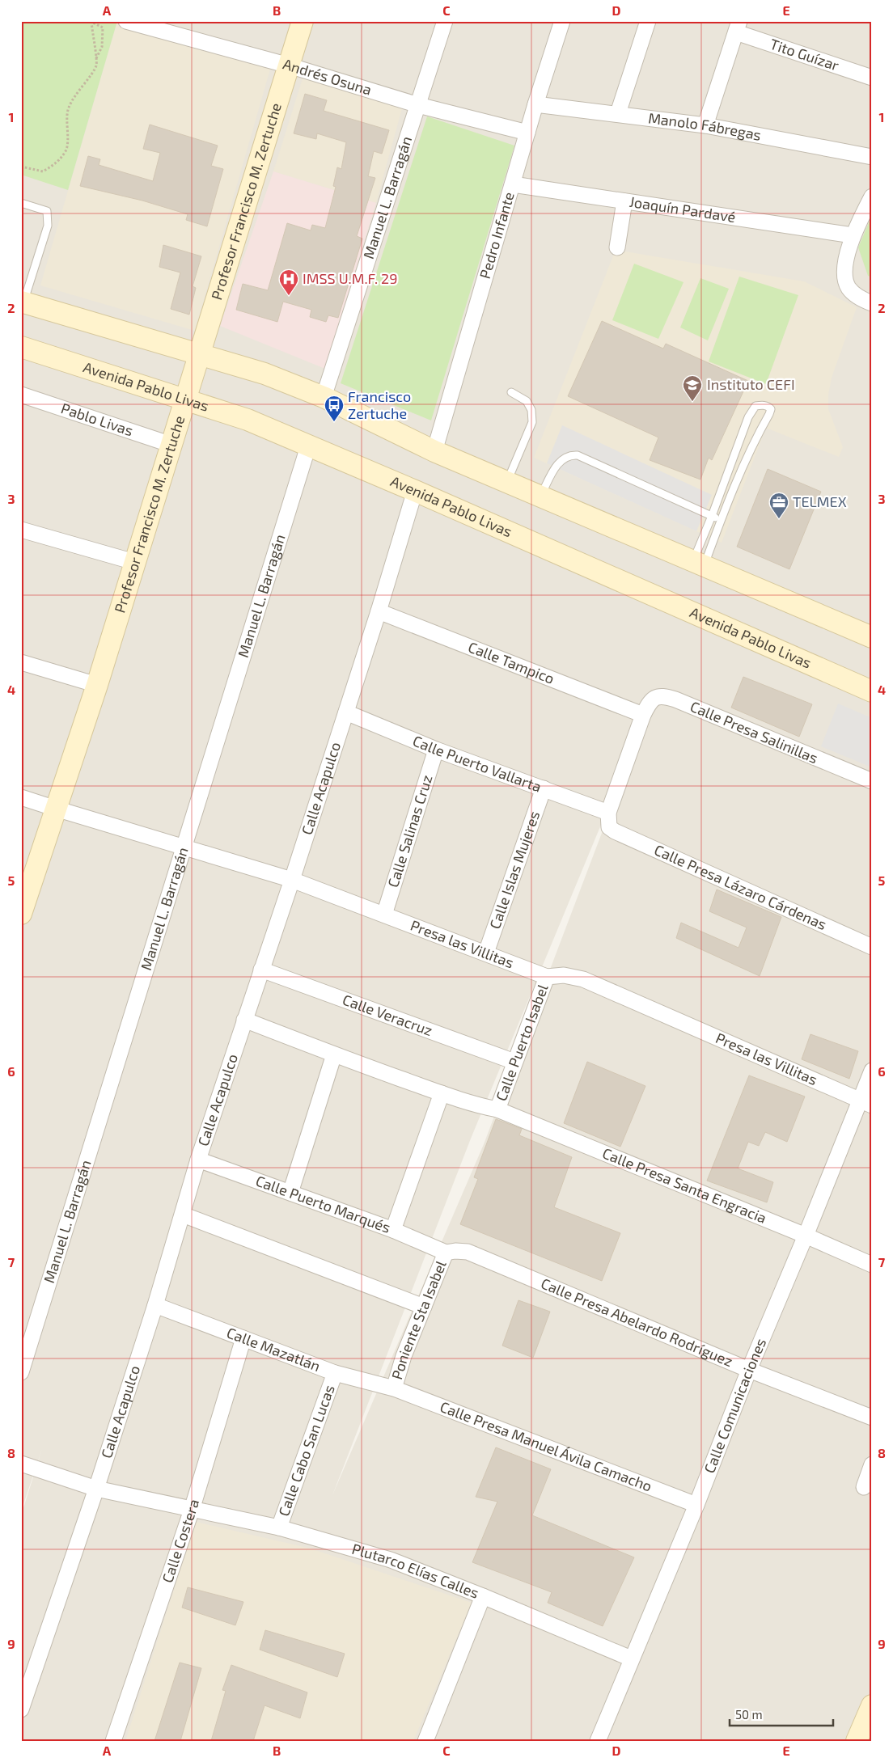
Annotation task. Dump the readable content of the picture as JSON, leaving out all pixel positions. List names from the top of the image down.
{
  "streets": {
    "main road": ["Profesor Francisco M. Zertuche", "Avenida Pablo Livas"],
    "street": [
      "Tito Guízar",
      "Andrés Osuna",
      "Manolo Fábregas",
      "Manuel L. Barragán",
      "Joaquín Pardavé",
      "Pedro Infante",
      "Pablo Livas",
      "Calle Tampico",
      "Calle Presa Salinillas",
      "Calle Puerto Vallarta",
      "Calle Acapulco",
      "Calle Salinas Cruz",
      "Calle Islas Mujeres",
      "Calle Presa Lázaro Cárdenas",
      "Presa las Villitas",
      "Calle Veracruz",
      "Calle Puerto Isabel",
      "Calle Presa Santa Engracia",
      "Calle Puerto Marqués",
      "Poniente Sta Isabel",
      "Calle Presa Abelardo Rodríguez",
      "Calle Mazatlán",
      "Calle Comunicaciones",
      "Calle Presa Manuel Ávila Camacho",
      "Calle Cabo San Lucas",
      "Calle Costera",
      "Plutarco Elías Calles"
    ]
  },
  "crossings": [
    ["Andrés Osuna", "Manuel L. Barragán"],
    ["Andrés Osuna", "Profesor Francisco M. Zertuche"],
    ["Andrés Osuna", "Pedro Infante"],
    ["Manolo Fábregas", "Pedro Infante"],
    ["Manuel L. Barragán", "Avenida Pablo Livas"],
    ["Manuel L. Barragán", "Presa las Villitas"],
    ["Profesor Francisco M. Zertuche", "Avenida Pablo Livas"],
    ["Profesor Francisco M. Zertuche", "Pablo Livas"],
    ["Profesor Francisco M. Zertuche", "Presa las Villitas"],
    ["Joaquín Pardavé", "Pedro Infante"],
    ["Avenida Pablo Livas", "Calle Acapulco"],
    ["Calle Tampico", "Calle Presa Salinillas"],
    ["Calle Tampico", "Calle Acapulco"],
    ["Calle Presa Salinillas", "Calle Puerto Vallarta"],
    ["Calle Presa Salinillas", "Calle Presa Lázaro Cárdenas"],
    ["Calle Puerto Vallarta", "Calle Acapulco"],
    ["Calle Puerto Vallarta", "Calle Salinas Cruz"],
    ["Calle Puerto Vallarta", "Calle Islas Mujeres"],
    ["Calle Puerto Vallarta", "Calle Presa Lázaro Cárdenas"],
    ["Calle Acapulco", "Presa las Villitas"],
    ["Calle Acapulco", "Calle Veracruz"],
    ["Calle Acapulco", "Calle Puerto Marqués"],
    ["Calle Acapulco", "Calle Mazatlán"],
    ["Calle Acapulco", "Plutarco Elías Calles"],
    ["Calle Salinas Cruz", "Presa las Villitas"],
    ["Calle Islas Mujeres", "Presa las Villitas"],
    ["Presa las Villitas", "Calle Puerto Isabel"],
    ["Presa las Villitas", "Calle Comunicaciones"],
    ["Calle Veracruz", "Calle Puerto Isabel"],
    ["Calle Puerto Isabel", "Calle Presa Santa Engracia"],
    ["Calle Presa Santa Engracia", "Calle Comunicaciones"],
    ["Calle Puerto Marqués", "Poniente Sta Isabel"],
    ["Calle Puerto Marqués", "Calle Presa Abelardo Rodríguez"],
    ["Poniente Sta Isabel", "Calle Presa Abelardo Rodríguez"],
    ["Poniente Sta Isabel", "Calle Mazatlán"],
    ["Poniente Sta Isabel", "Calle Presa Manuel Ávila Camacho"],
    ["Calle Presa Abelardo Rodríguez", "Calle Comunicaciones"],
    ["Calle Mazatlán", "Calle Presa Manuel Ávila Camacho"],
    ["Calle Mazatlán", "Calle Cabo San Lucas"],
    ["Calle Mazatlán", "Calle Costera"],
    ["Calle Comunicaciones", "Calle Presa Manuel Ávila Camacho"],
    ["Calle Comunicaciones", "Plutarco Elías Calles"],
    ["Calle Cabo San Lucas", "Plutarco Elías Calles"],
    ["Calle Costera", "Plutarco Elías Calles"]
  ],
  "places": {
    "hospital": ["IMSS U.M.F. 29"],
    "school or university": ["Instituto CEFI"],
    "bus stop": ["Francisco Zertuche"],
    "office": ["TELMEX"]
  },
  "scale_bar": "50 m",
  "grid": {
    "columns": [
      "A",
      "B",
      "C",
      "D",
      "E"
    ],
    "rows": [
      "1",
      "2",
      "3",
      "4",
      "5",
      "6",
      "7",
      "8",
      "9"
    ]
  }
}
